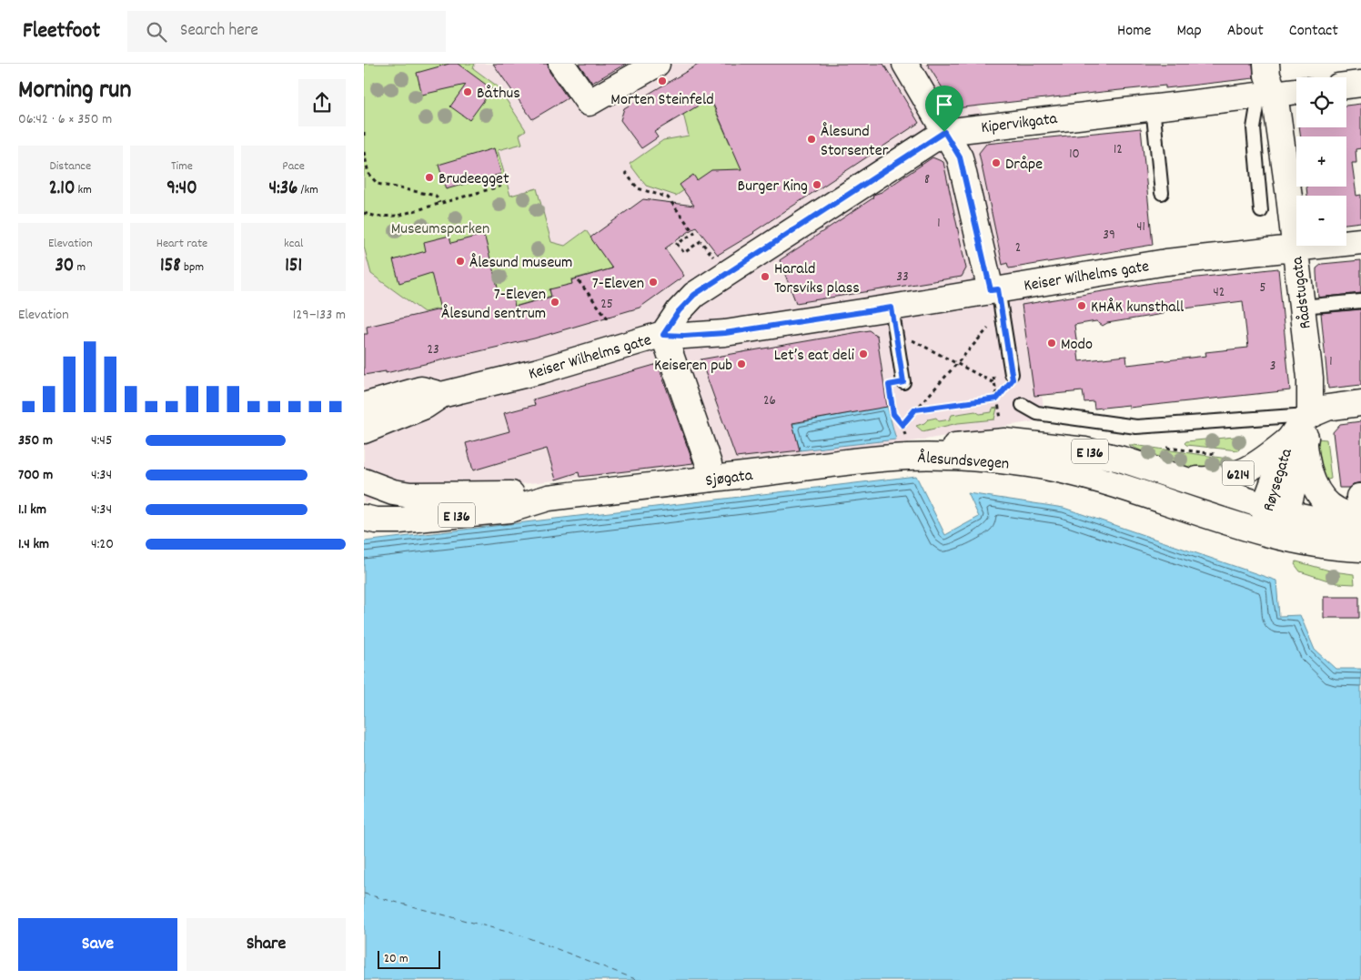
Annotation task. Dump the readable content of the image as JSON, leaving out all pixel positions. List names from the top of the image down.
{
  "streets": {
    "main road": [
      "Kipervikgata",
      "Keiser Wilhelms gate",
      "Rådstugata",
      "E 136",
      "Ålesundsvegen",
      "6214",
      "Sjøgata",
      "Røysegata"
    ]
  },
  "crossings": [
    ["Kipervikgata", "Keiser Wilhelms gate"],
    ["Kipervikgata", "Rådstugata"],
    ["Keiser Wilhelms gate", "Rådstugata"],
    ["Rådstugata", "Røysegata"],
    ["Ålesundsvegen", "6214"],
    ["Ålesundsvegen", "Sjøgata"],
    ["Ålesundsvegen", "Røysegata"],
    ["6214", "Røysegata"]
  ],
  "parks": ["Museumsparken"],
  "places": [
    "Morten Steinfeld",
    "Båthus",
    "Ålesund Storsenter",
    "Dråpe",
    "Brudeegget",
    "Burger King",
    "Ålesund museum",
    "Harald Torsviks plass",
    "7-Eleven",
    "7-Eleven Ålesund sentrum",
    "KHÅK kunsthall",
    "Modo",
    "Let’s eat deli",
    "Keiseren pub"
  ],
  "house_numbers": [
    "12",
    "10",
    "8",
    "1",
    "41",
    "39",
    "2",
    "33",
    "5",
    "42",
    "25",
    "23",
    "1",
    "3",
    "26"
  ],
  "scale_bar": "20 m",
  "page": {
    "header": "Fleetfoot",
    "search": "Search here",
    "nav": [
      "Home",
      "Map",
      "About",
      "Contact"
    ],
    "heading": ["Morning run", "06:42 · 6 × 350 m"],
    "map_buttons": ["+", "−"],
    "stats": [
      ["Distance", "2.10 km"],
      ["Time", "9:40"],
      ["Pace", "4:36 /km"],
      ["Elevation", "30 m"],
      ["Heart rate", "158 bpm"],
      ["kcal", "151"]
    ],
    "chart": ["Elevation", "129–133 m"],
    "list": [
      {
        "name": "350 m",
        "note": "4:45"
      },
      {
        "name": "700 m",
        "note": "4:34"
      },
      {
        "name": "1.1 km",
        "note": "4:34"
      },
      {
        "name": "1.4 km",
        "note": "4:20"
      }
    ],
    "buttons": ["Save", "Share"],
    "scale": "20 m"
  }
}
